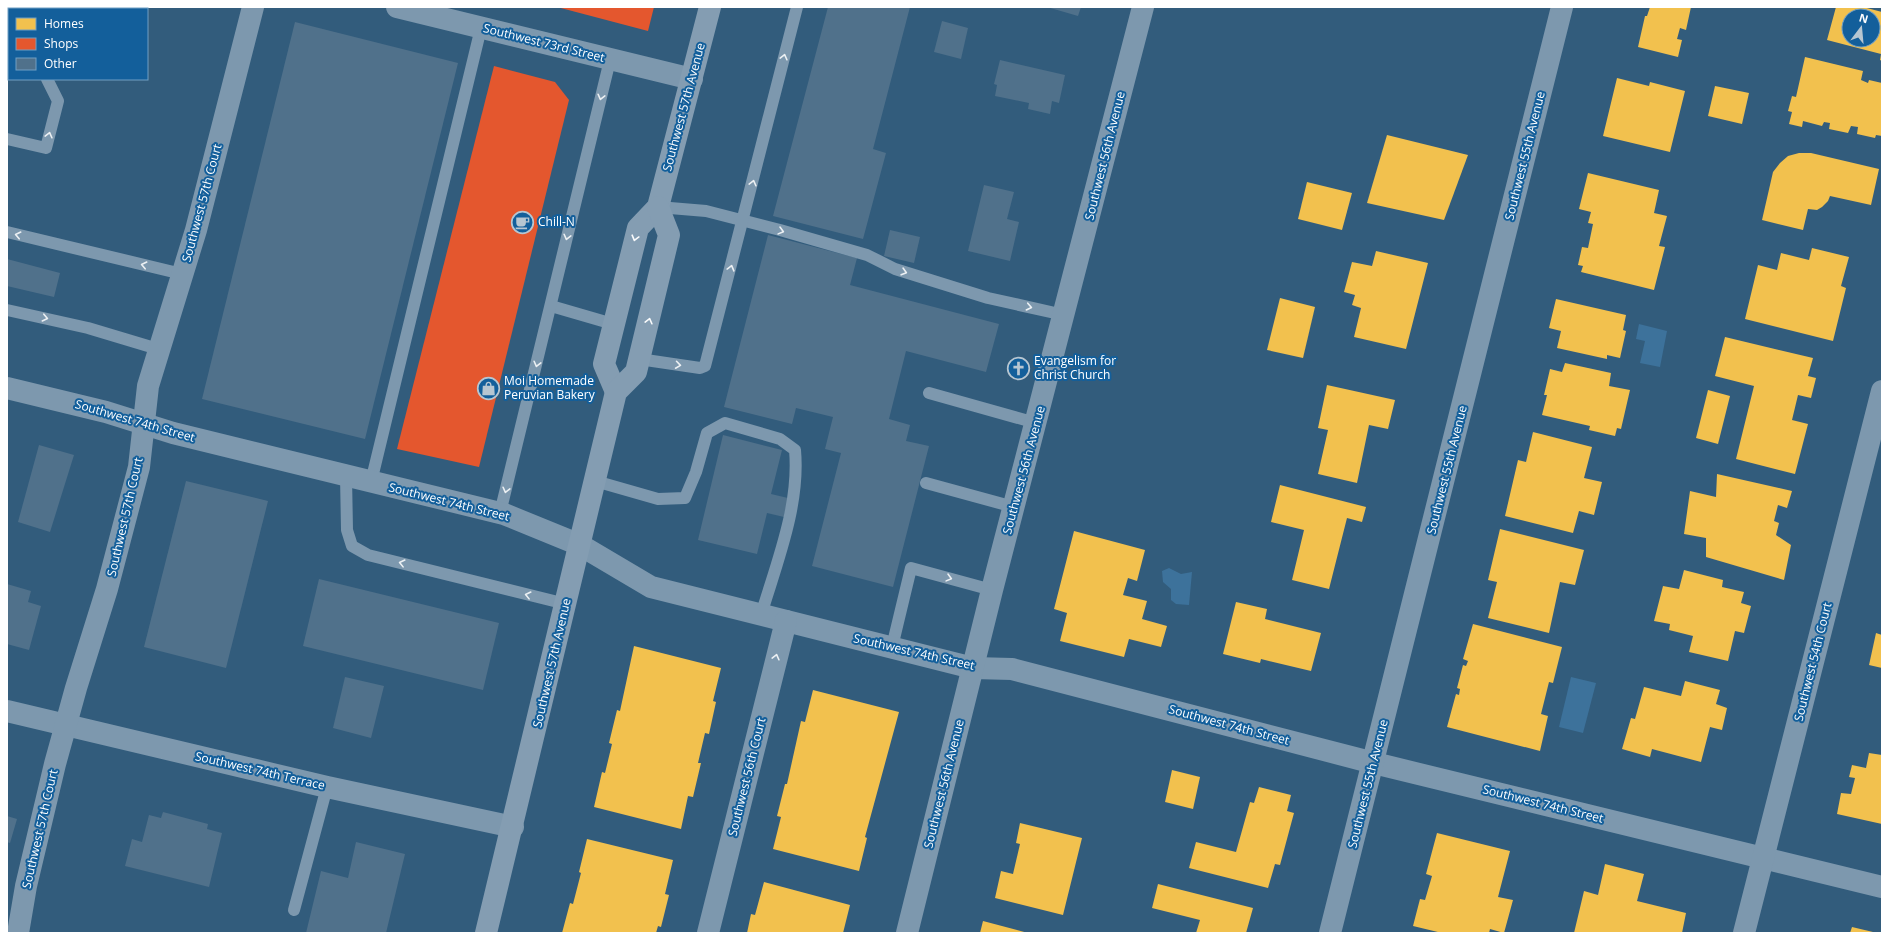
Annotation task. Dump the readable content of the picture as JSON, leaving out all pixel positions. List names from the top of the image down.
{
  "streets": {
    "main road": ["Southwest 57th Avenue"],
    "street": [
      "Southwest 73rd Street",
      "Southwest 56th Avenue",
      "Southwest 55th Avenue",
      "Southwest 57th Court",
      "Southwest 74th Street",
      "Southwest 54th Court",
      "Southwest 74th Terrace",
      "Southwest 56th Court"
    ]
  },
  "crossings": [
    ["Southwest 73rd Street", "Southwest 57th Avenue"],
    ["Southwest 57th Avenue", "Southwest 74th Street"],
    ["Southwest 57th Avenue", "Southwest 74th Terrace"],
    ["Southwest 56th Avenue", "Southwest 74th Street"],
    ["Southwest 55th Avenue", "Southwest 74th Street"],
    ["Southwest 57th Court", "Southwest 74th Street"],
    ["Southwest 57th Court", "Southwest 74th Terrace"],
    ["Southwest 74th Street", "Southwest 54th Court"],
    ["Southwest 74th Street", "Southwest 56th Court"]
  ],
  "one_way": ["Southwest 56th Court"],
  "places": {
    "cafe": ["Chill-N"],
    "church": ["Evangelism for Christ Church"],
    "shop": ["Moi Homemade Peruvian Bakery"]
  },
  "legend": ["Homes", "Shops", "Other"],
  "north": "top"
}
